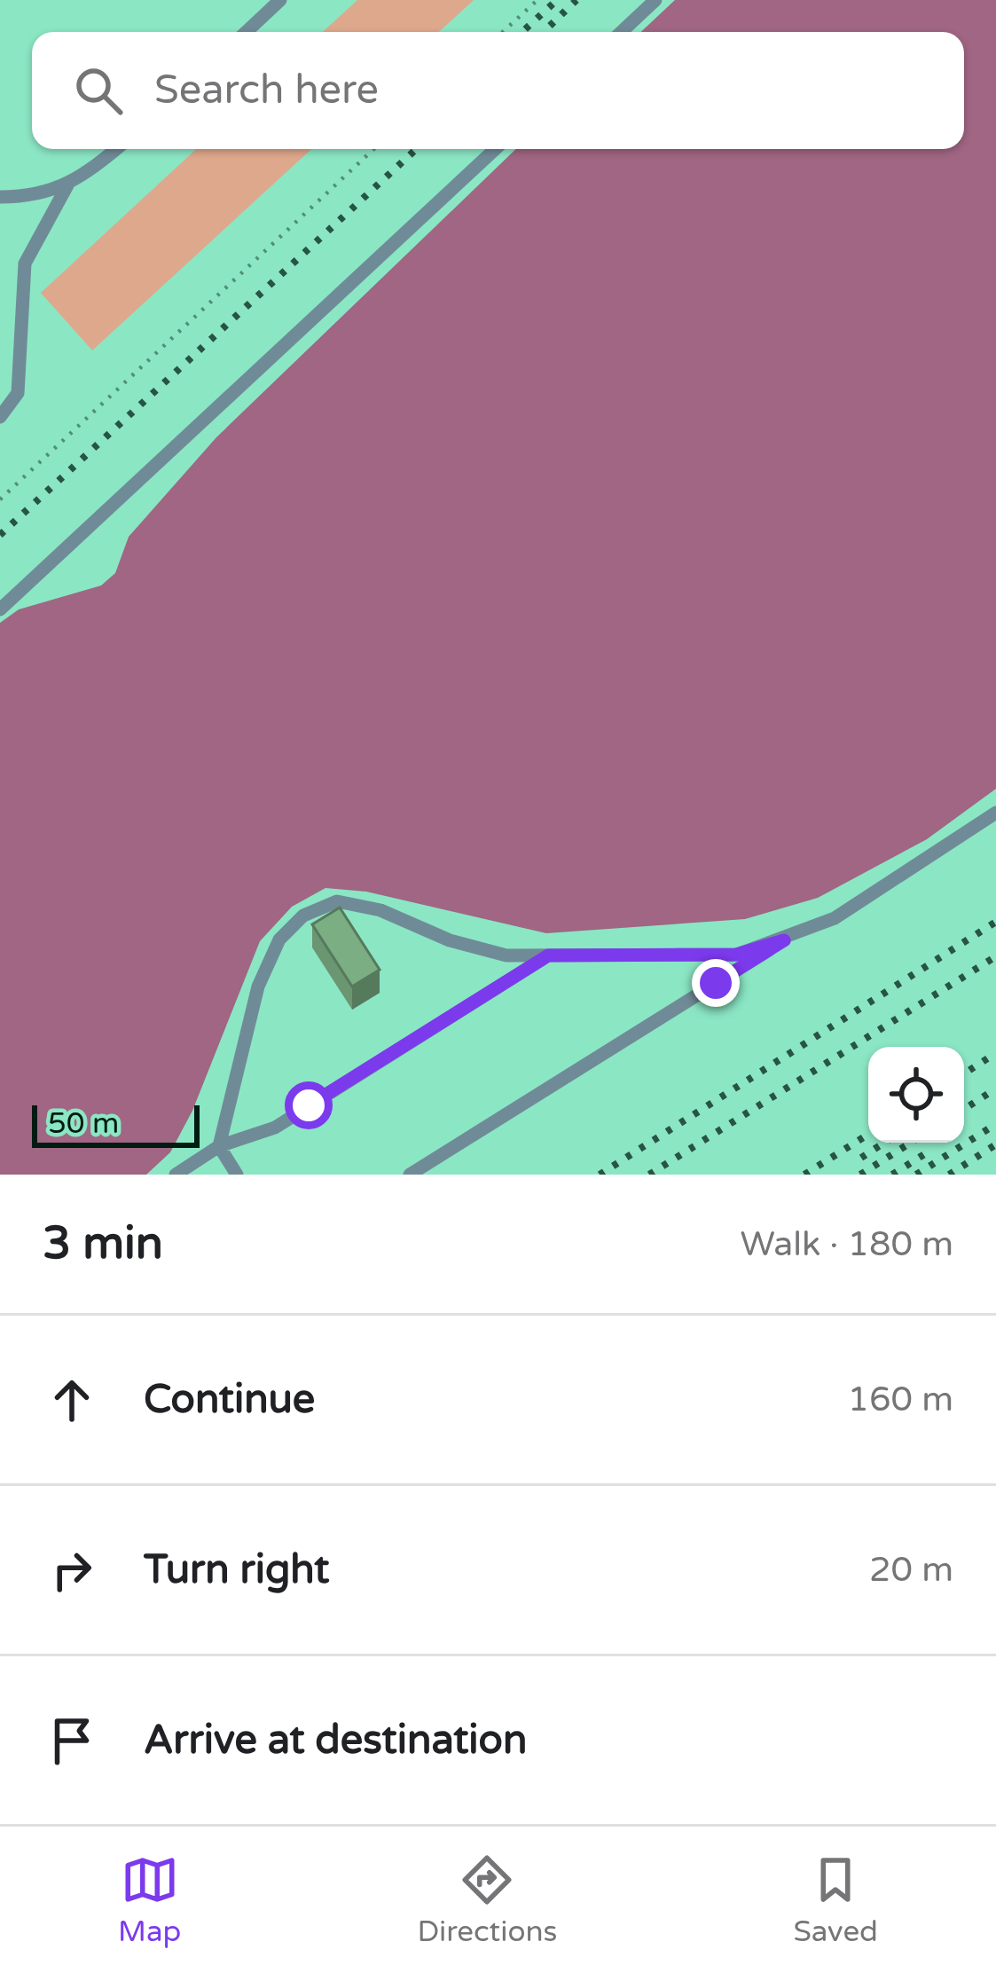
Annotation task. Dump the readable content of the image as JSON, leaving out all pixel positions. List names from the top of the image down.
{
  "scale_bar": "50 m",
  "page": {
    "search": "Search here",
    "scale": "50 m",
    "heading": ["3 min", "Walk · 180 m"],
    "list": [
      ["Continue", "160 m"],
      ["Turn right", "20 m"],
      "Arrive at destination"
    ],
    "nav": ["Map", "Directions", "Saved"]
  }
}
